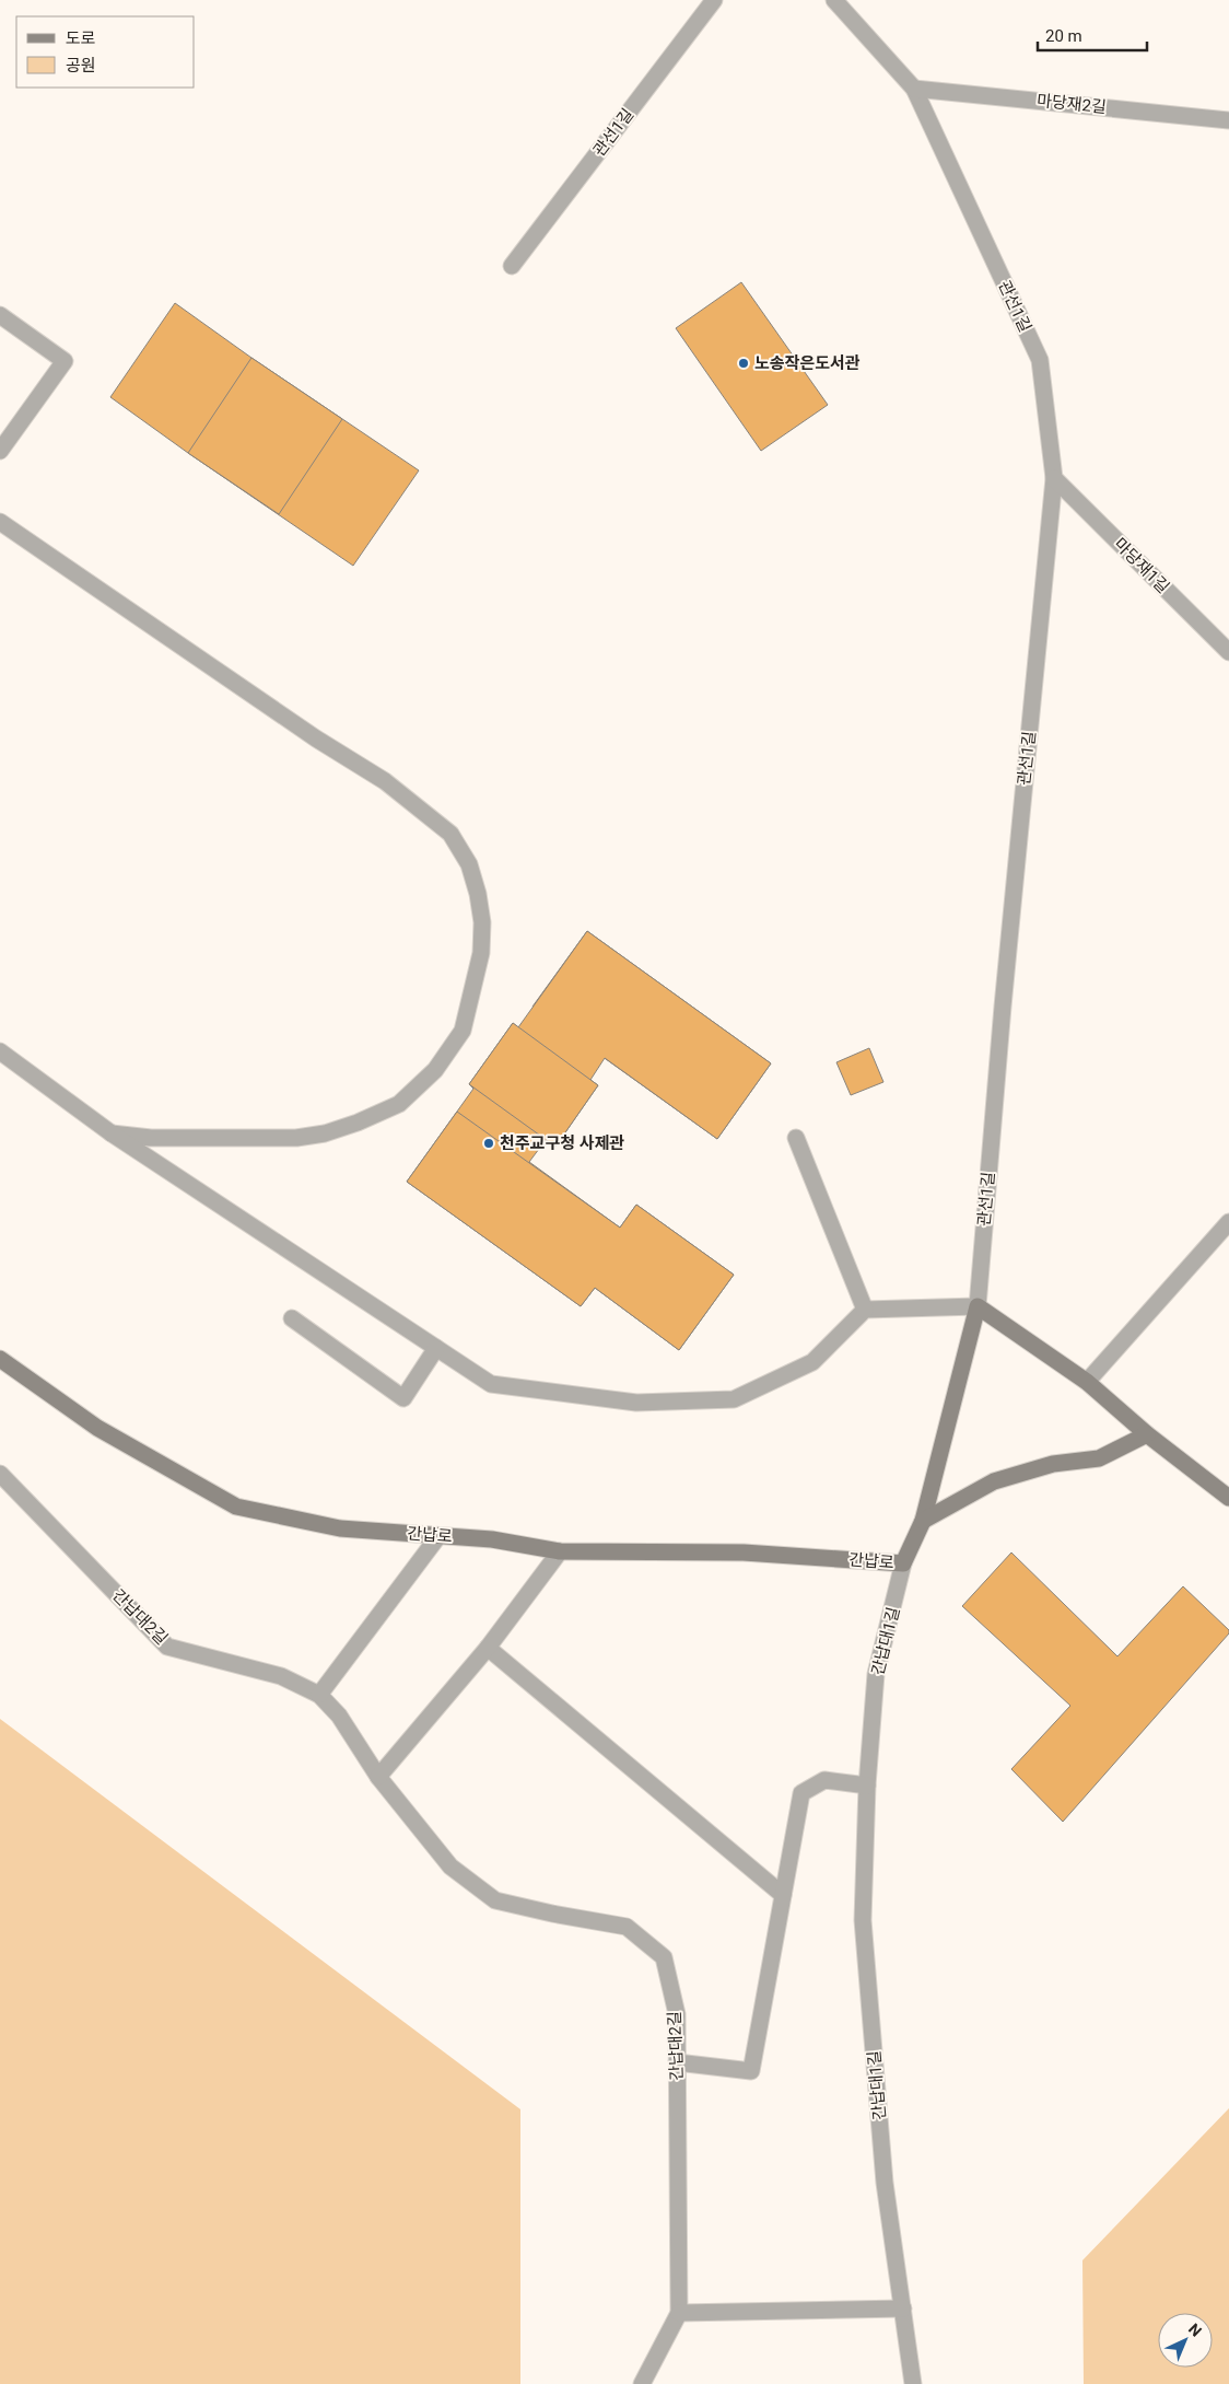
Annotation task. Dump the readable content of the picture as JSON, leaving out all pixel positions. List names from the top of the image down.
{
  "streets": {
    "street": [
      "마당재2길",
      "관선1길",
      "마당재1길",
      "간납로",
      "간납대2길",
      "간납대1길"
    ]
  },
  "crossings": [
    ["마당재2길", "관선1길"],
    ["관선1길", "마당재1길"],
    ["관선1길", "간납로"],
    ["관선1길", "간납대1길"],
    ["간납로", "간납대1길"]
  ],
  "places": ["노송작은도서관", "천주교구청 사제관"],
  "legend": ["도로", "공원"],
  "scale_bar": "20 m",
  "north": "top right"
}
